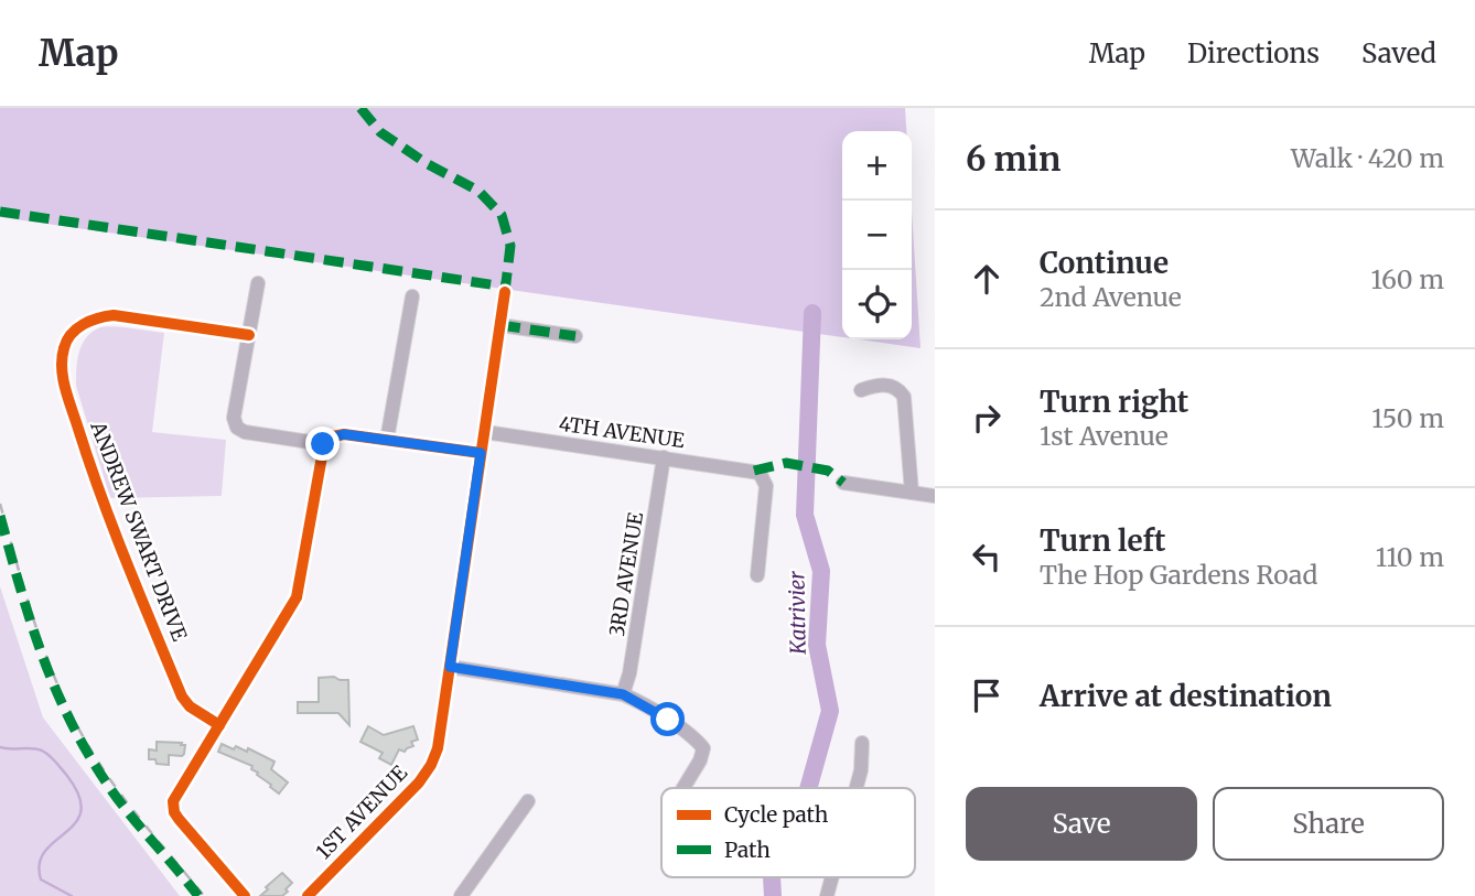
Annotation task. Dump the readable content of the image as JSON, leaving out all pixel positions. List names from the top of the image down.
{
  "streets": {
    "street": [
      "4TH AVENUE",
      "ANDREW SWART DRIVE",
      "3RD AVENUE",
      "1ST AVENUE"
    ]
  },
  "crossings": [
    ["4TH AVENUE", "3RD AVENUE"],
    ["4TH AVENUE", "1ST AVENUE"]
  ],
  "water": ["Katrivier"],
  "legend": ["Cycle path", "Path"],
  "page": {
    "header": "Map",
    "nav": ["Map", "Directions", "Saved"],
    "heading": ["6 min", "Walk · 420 m"],
    "map_buttons": ["+", "−"],
    "list": [
      ["Continue", "2nd Avenue", "160 m"],
      ["Turn right", "1st Avenue", "150 m"],
      ["Turn left", "The Hop Gardens Road", "110 m"],
      "Arrive at destination"
    ],
    "buttons": ["Save", "Share"]
  }
}
